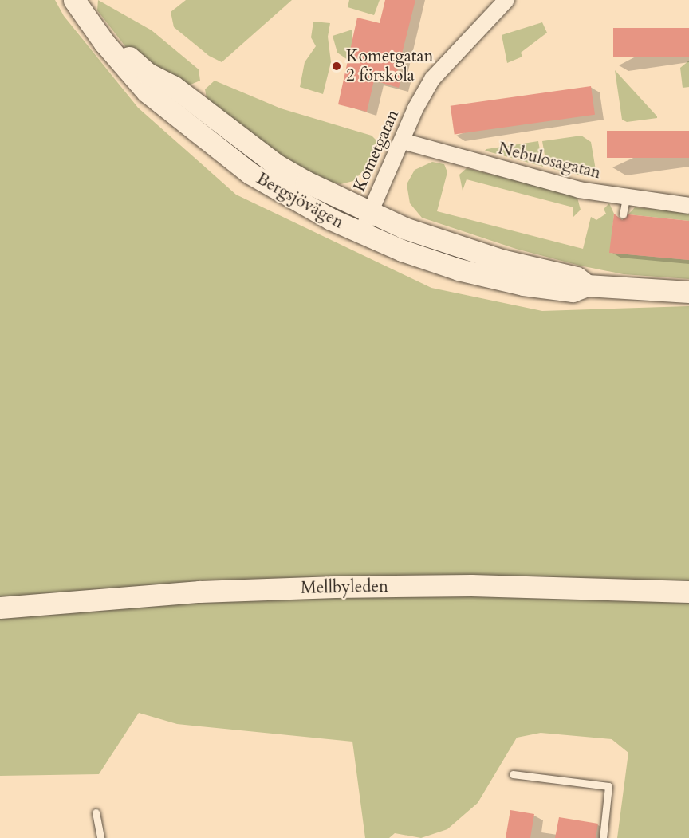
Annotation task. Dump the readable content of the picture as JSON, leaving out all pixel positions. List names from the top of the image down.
{
  "streets": {
    "street": [
      "Kometgatan",
      "Nebulosagatan",
      "Bergsjövägen",
      "Mellbyleden"
    ]
  },
  "crossings": [
    ["Kometgatan", "Nebulosagatan"],
    ["Kometgatan", "Bergsjövägen"]
  ],
  "places": ["Kometgatan 2 förskola"]
}
